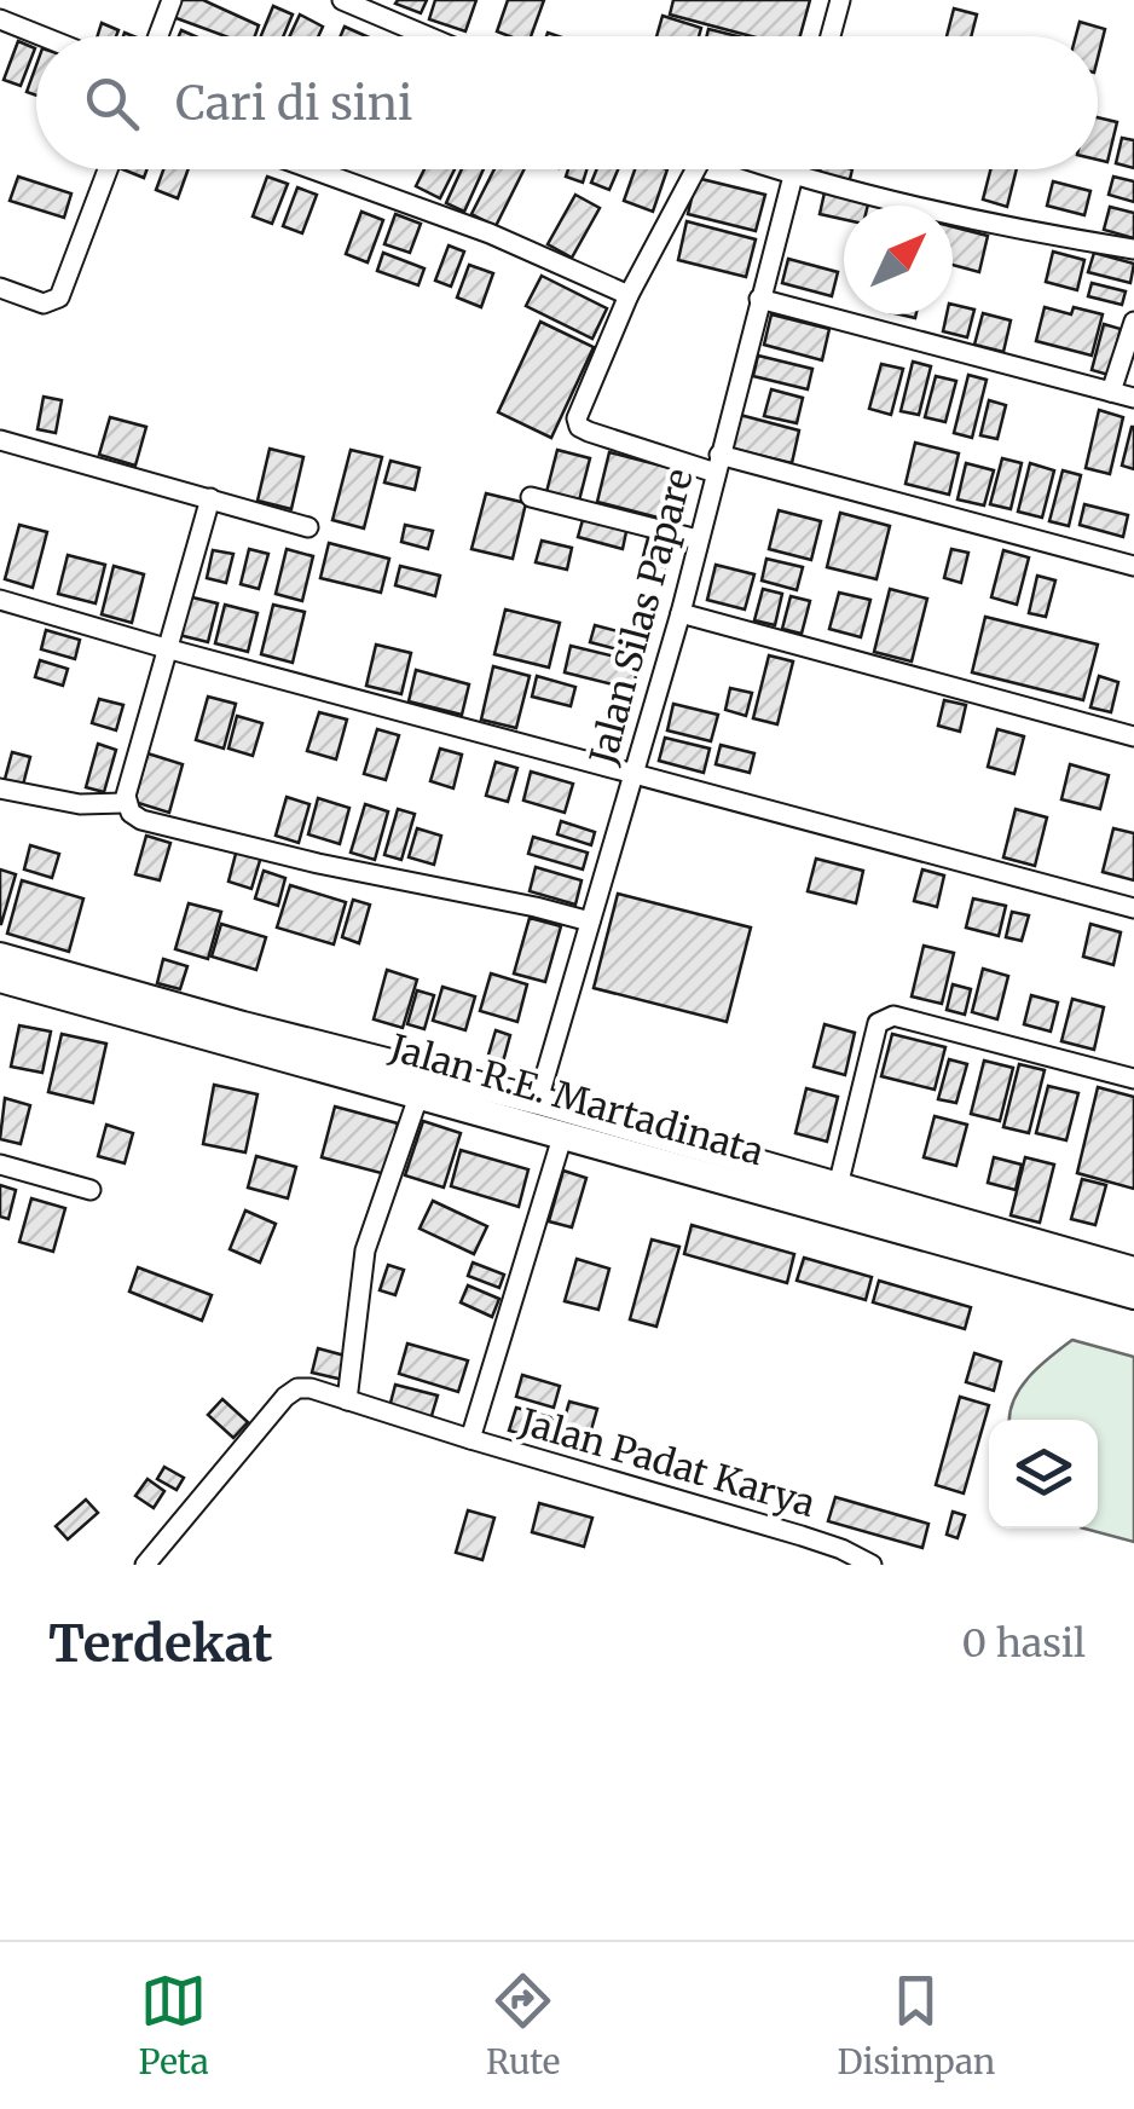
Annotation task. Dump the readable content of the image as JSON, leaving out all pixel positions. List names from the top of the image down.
{
  "streets": {
    "highway": ["Jalan R.E. Martadinata"],
    "street": ["Jalan Silas Papare", "Jalan Padat Karya"]
  },
  "crossings": [
    ["Jalan Silas Papare", "Jalan R.E. Martadinata"],
    ["Jalan R.E. Martadinata", "Jalan Padat Karya"]
  ],
  "north": "top right",
  "page": {
    "search": "Cari di sini",
    "heading": ["Terdekat", "0 hasil"],
    "nav": ["Peta", "Rute", "Disimpan"]
  }
}
